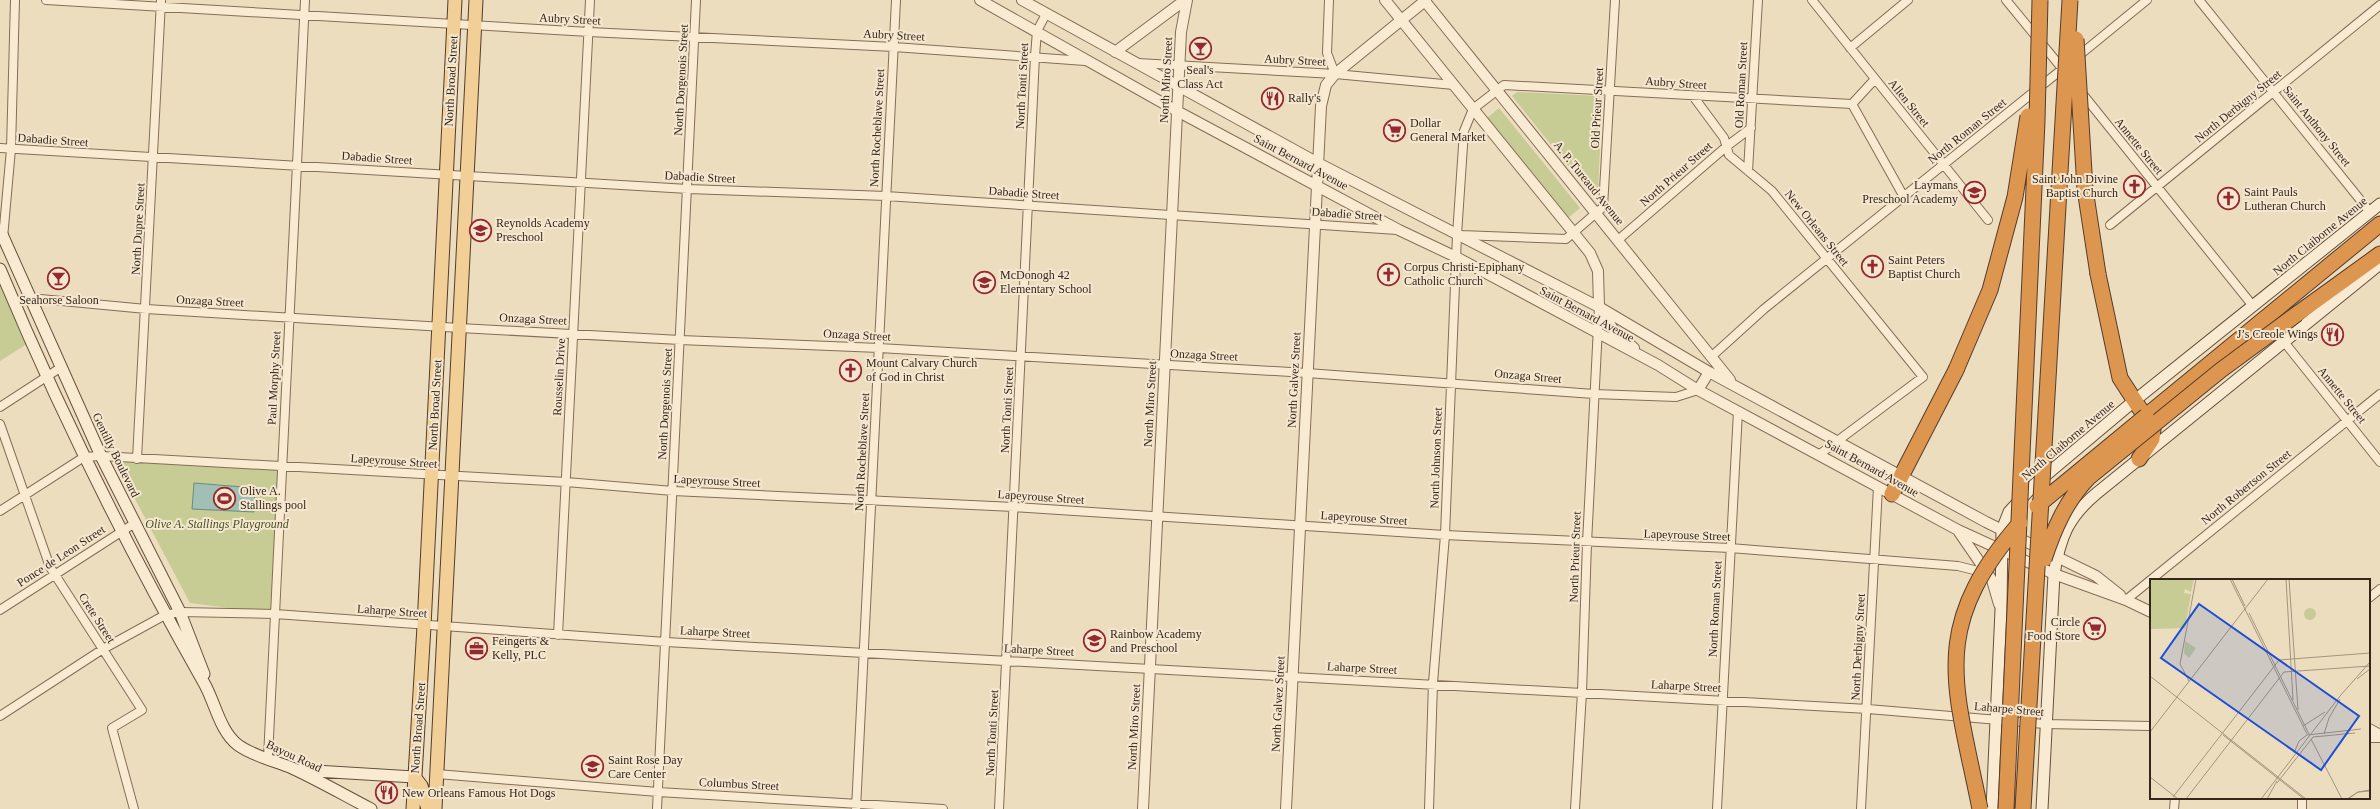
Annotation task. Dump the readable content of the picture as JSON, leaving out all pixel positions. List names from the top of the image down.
{
  "streets": {
    "main road": [
      "North Broad Street",
      "North Claiborne Avenue",
      "Gentilly Boulevard",
      "Bayou Road"
    ],
    "street": [
      "Aubry Street",
      "North Dorgenois Street",
      "North Miro Street",
      "Old Roman Street",
      "North Tonti Street",
      "Allen Street",
      "North Derbigny Street",
      "Old Prieur Street",
      "Saint Anthony Street",
      "North Rocheblave Street",
      "North Roman Street",
      "Dabadie Street",
      "Annette Street",
      "Saint Bernard Avenue",
      "North Prieur Street",
      "A. P. Tureaud Avenue",
      "New Orleans Street",
      "North Dupre Street",
      "Onzaga Street",
      "Rousselin Drive",
      "Paul Morphy Street",
      "North Galvez Street",
      "North Johnson Street",
      "Lapeyrouse Street",
      "North Robertson Street",
      "Ponce de Leon Street",
      "Laharpe Street",
      "Crete Street",
      "Columbus Street"
    ]
  },
  "crossings": [
    ["Aubry Street", "North Dorgenois Street"],
    ["Aubry Street", "North Miro Street"],
    ["Aubry Street", "North Broad Street"],
    ["Aubry Street", "Old Roman Street"],
    ["Aubry Street", "North Tonti Street"],
    ["Aubry Street", "Old Prieur Street"],
    ["Aubry Street", "North Rocheblave Street"],
    ["Aubry Street", "Saint Bernard Avenue"],
    ["Aubry Street", "A. P. Tureaud Avenue"],
    ["Aubry Street", "New Orleans Street"],
    ["Aubry Street", "North Dupre Street"],
    ["Aubry Street", "Rousselin Drive"],
    ["Aubry Street", "Paul Morphy Street"],
    ["Aubry Street", "North Galvez Street"],
    ["Aubry Street", "North Johnson Street"],
    ["North Dorgenois Street", "Dabadie Street"],
    ["North Dorgenois Street", "Onzaga Street"],
    ["North Dorgenois Street", "Lapeyrouse Street"],
    ["North Dorgenois Street", "Laharpe Street"],
    ["North Dorgenois Street", "Columbus Street"],
    ["North Miro Street", "Dabadie Street"],
    ["North Miro Street", "Saint Bernard Avenue"],
    ["North Miro Street", "Onzaga Street"],
    ["North Miro Street", "Lapeyrouse Street"],
    ["North Miro Street", "Laharpe Street"],
    ["North Broad Street", "Dabadie Street"],
    ["North Broad Street", "Onzaga Street"],
    ["North Broad Street", "Lapeyrouse Street"],
    ["North Broad Street", "Laharpe Street"],
    ["North Broad Street", "Columbus Street"],
    ["Old Roman Street", "North Prieur Street"],
    ["Old Roman Street", "New Orleans Street"],
    ["North Tonti Street", "Dabadie Street"],
    ["North Tonti Street", "Saint Bernard Avenue"],
    ["North Tonti Street", "Onzaga Street"],
    ["North Tonti Street", "Lapeyrouse Street"],
    ["North Tonti Street", "Laharpe Street"],
    ["Allen Street", "North Roman Street"],
    ["North Derbigny Street", "Saint Anthony Street"],
    ["North Derbigny Street", "Annette Street"],
    ["North Derbigny Street", "Saint Bernard Avenue"],
    ["North Derbigny Street", "Lapeyrouse Street"],
    ["North Derbigny Street", "Laharpe Street"],
    ["Old Prieur Street", "A. P. Tureaud Avenue"],
    ["Saint Anthony Street", "North Claiborne Avenue"],
    ["North Rocheblave Street", "Dabadie Street"],
    ["North Rocheblave Street", "Onzaga Street"],
    ["North Rocheblave Street", "Lapeyrouse Street"],
    ["North Rocheblave Street", "Laharpe Street"],
    ["North Rocheblave Street", "Columbus Street"],
    ["North Roman Street", "Annette Street"],
    ["North Roman Street", "Saint Bernard Avenue"],
    ["North Roman Street", "A. P. Tureaud Avenue"],
    ["North Roman Street", "New Orleans Street"],
    ["North Roman Street", "Lapeyrouse Street"],
    ["North Roman Street", "Laharpe Street"],
    ["Dabadie Street", "Saint Bernard Avenue"],
    ["Dabadie Street", "North Dupre Street"],
    ["Dabadie Street", "Rousselin Drive"],
    ["Dabadie Street", "Paul Morphy Street"],
    ["Dabadie Street", "North Galvez Street"],
    ["Annette Street", "North Claiborne Avenue"],
    ["Annette Street", "North Robertson Street"],
    ["Saint Bernard Avenue", "North Prieur Street"],
    ["Saint Bernard Avenue", "A. P. Tureaud Avenue"],
    ["Saint Bernard Avenue", "New Orleans Street"],
    ["Saint Bernard Avenue", "North Claiborne Avenue"],
    ["Saint Bernard Avenue", "Onzaga Street"],
    ["Saint Bernard Avenue", "North Galvez Street"],
    ["Saint Bernard Avenue", "North Johnson Street"],
    ["Saint Bernard Avenue", "North Robertson Street"],
    ["North Prieur Street", "A. P. Tureaud Avenue"],
    ["North Prieur Street", "New Orleans Street"],
    ["North Prieur Street", "Onzaga Street"],
    ["North Prieur Street", "Lapeyrouse Street"],
    ["North Prieur Street", "Laharpe Street"],
    ["A. P. Tureaud Avenue", "North Galvez Street"],
    ["North Dupre Street", "Onzaga Street"],
    ["North Dupre Street", "Lapeyrouse Street"],
    ["North Claiborne Avenue", "Laharpe Street"],
    ["Onzaga Street", "Rousselin Drive"],
    ["Onzaga Street", "Paul Morphy Street"],
    ["Onzaga Street", "North Galvez Street"],
    ["Onzaga Street", "Gentilly Boulevard"],
    ["Onzaga Street", "North Johnson Street"],
    ["Rousselin Drive", "Lapeyrouse Street"],
    ["Rousselin Drive", "Laharpe Street"],
    ["Paul Morphy Street", "Lapeyrouse Street"],
    ["Paul Morphy Street", "Laharpe Street"],
    ["Paul Morphy Street", "Bayou Road"],
    ["North Galvez Street", "Lapeyrouse Street"],
    ["North Galvez Street", "Laharpe Street"],
    ["Gentilly Boulevard", "Lapeyrouse Street"],
    ["Gentilly Boulevard", "Ponce de Leon Street"],
    ["Gentilly Boulevard", "Laharpe Street"],
    ["Gentilly Boulevard", "Bayou Road"],
    ["North Johnson Street", "Lapeyrouse Street"],
    ["North Johnson Street", "Laharpe Street"],
    ["Ponce de Leon Street", "Crete Street"],
    ["Laharpe Street", "Crete Street"]
  ],
  "parks": ["Olive A. Stallings Playground"],
  "places": {
    "bar": ["Seal's Class Act", "Seahorse Saloon"],
    "restaurant": ["Rally's", "J’s Creole Wings", "New Orleans Famous Hot Dogs"],
    "supermarket": ["Dollar General Market", "Circle Food Store"],
    "church": [
      "Saint John Divine Baptist Church",
      "Saint Pauls Lutheran Church",
      "Saint Peters Baptist Church",
      "Corpus Christi-Epiphany Catholic Church",
      "Mount Calvary Church of God in Christ"
    ],
    "school or university": [
      "Laymans Preschool Academy",
      "Reynolds Academy Preschool",
      "McDonogh 42 Elementary School",
      "Rainbow Academy and Preschool",
      "Saint Rose Day Care Center"
    ],
    "sports": ["Olive A. Stallings pool"],
    "office": ["Feingerts & Kelly, PLC"]
  }
}
